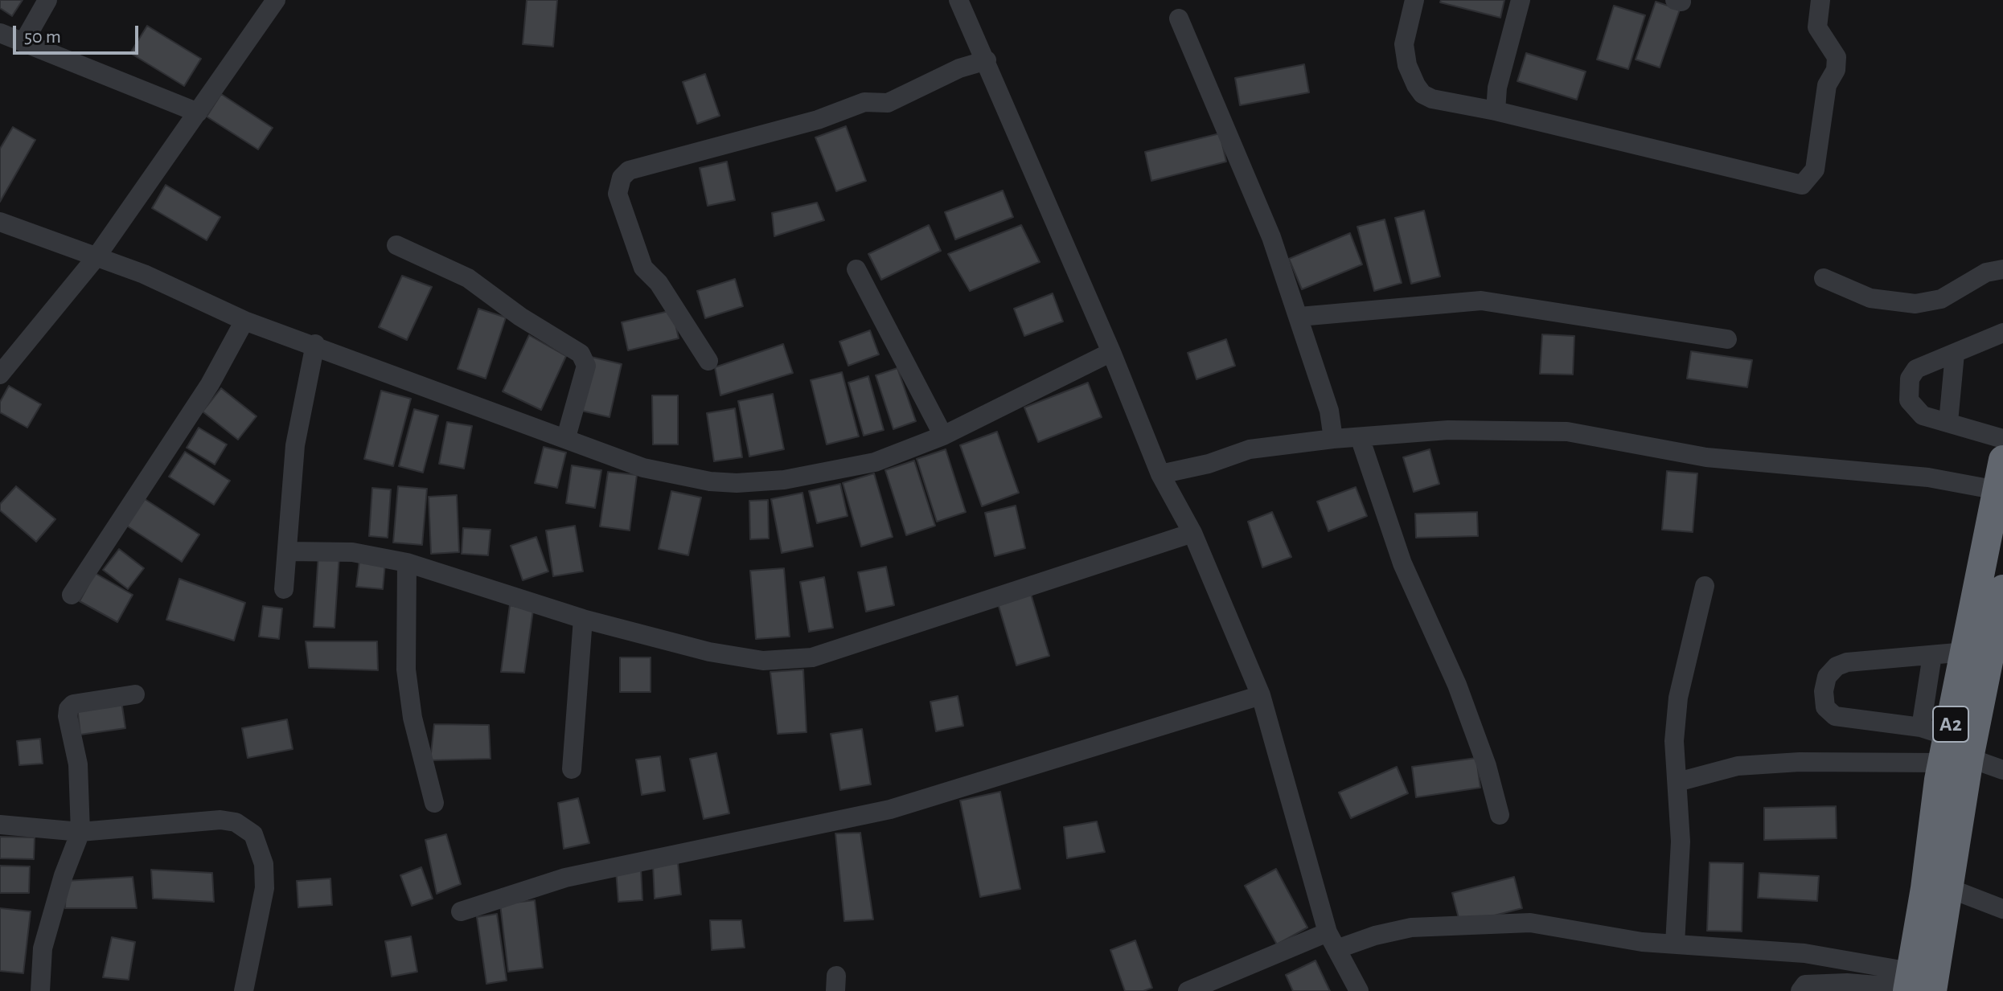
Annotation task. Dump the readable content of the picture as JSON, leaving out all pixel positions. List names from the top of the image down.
{
  "streets": {
    "highway": ["A2"]
  },
  "scale_bar": "50 m"
}
